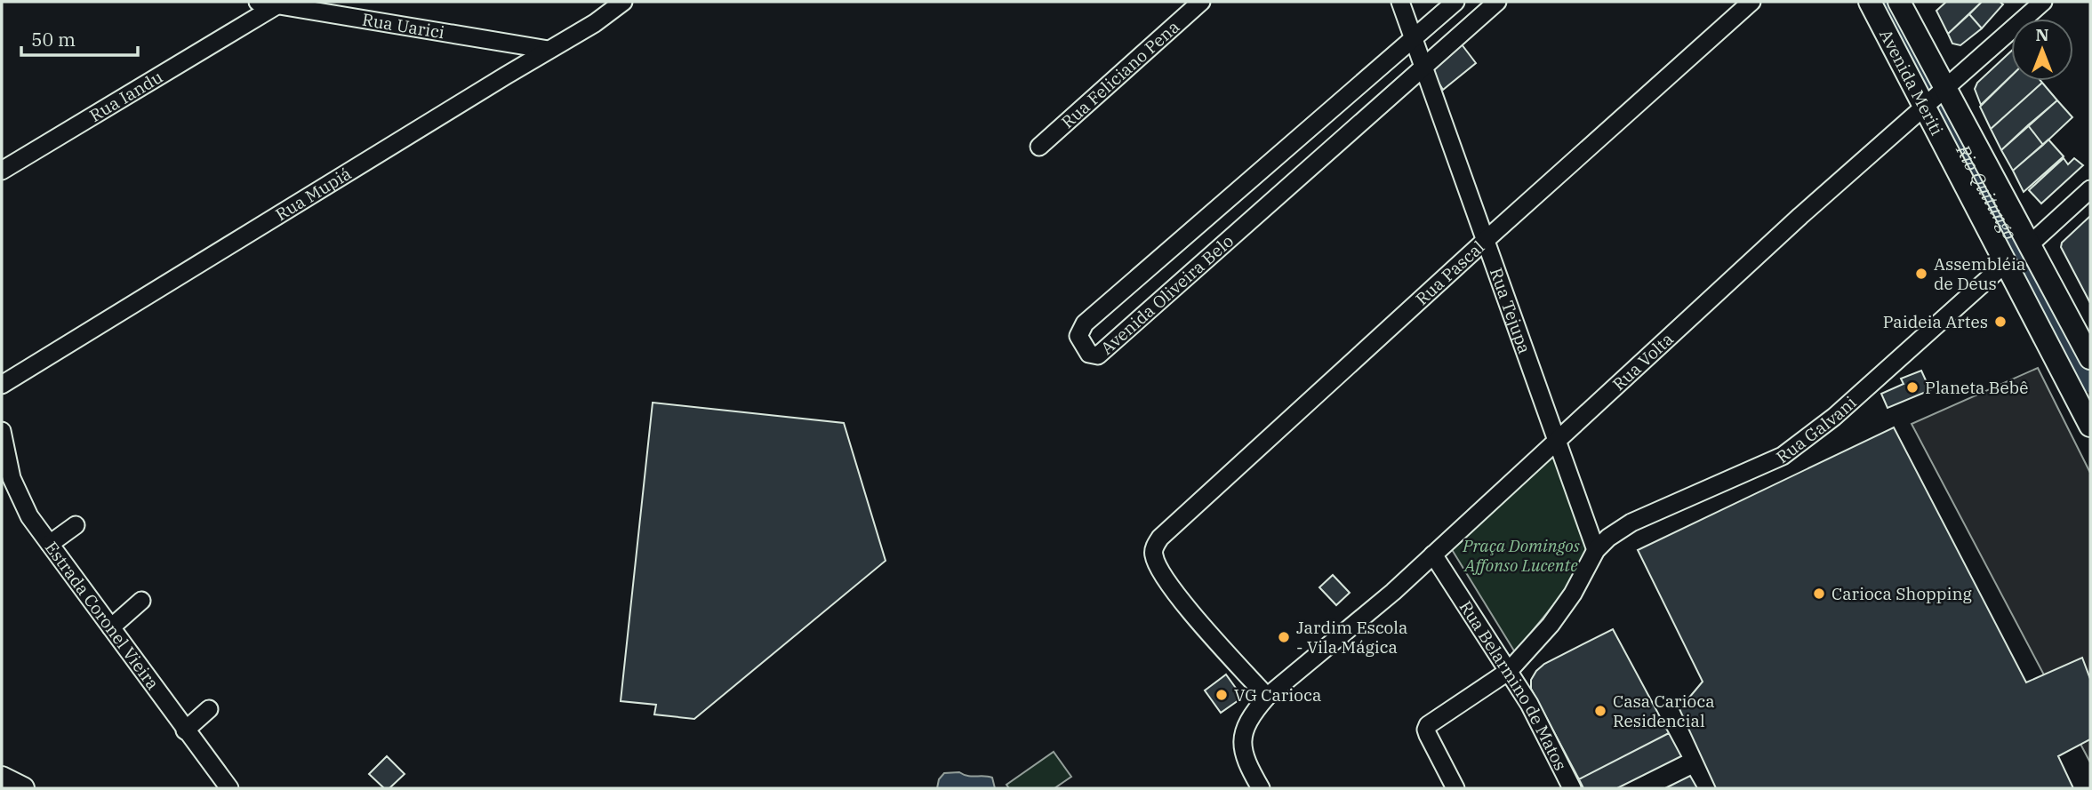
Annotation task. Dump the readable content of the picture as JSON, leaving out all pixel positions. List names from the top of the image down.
{
  "streets": {
    "main road": ["Avenida Meriti"],
    "street": [
      "Rua Uarici",
      "Rua Feliciano Pena",
      "Rua Iandu",
      "Rua Mupiá",
      "Rua Pascal",
      "Avenida Oliveira Belo",
      "Rua Tejupa",
      "Rua Volta",
      "Rua Galvani",
      "Estrada Coronel Vieira",
      "Rua Belarmino de Matos"
    ]
  },
  "crossings": [
    ["Rua Uarici", "Rua Iandu"],
    ["Rua Uarici", "Rua Mupiá"],
    ["Avenida Meriti", "Rua Volta"],
    ["Avenida Meriti", "Rua Galvani"],
    ["Rua Pascal", "Rua Tejupa"],
    ["Rua Pascal", "Rua Volta"],
    ["Avenida Oliveira Belo", "Rua Tejupa"],
    ["Rua Tejupa", "Rua Volta"],
    ["Rua Tejupa", "Rua Galvani"],
    ["Rua Volta", "Rua Belarmino de Matos"]
  ],
  "water": ["Rio Quitungo"],
  "parks": ["Praça Domingos Affonso Lucente"],
  "places": [
    "Assembléia de Deus",
    "Paideia Artes",
    "Planeta Bebê",
    "Carioca Shopping",
    "Jardim Escola - Vila Mágica",
    "VG Carioca",
    "Casa Carioca Residencial"
  ],
  "scale_bar": "50 m",
  "north": "top"
}
